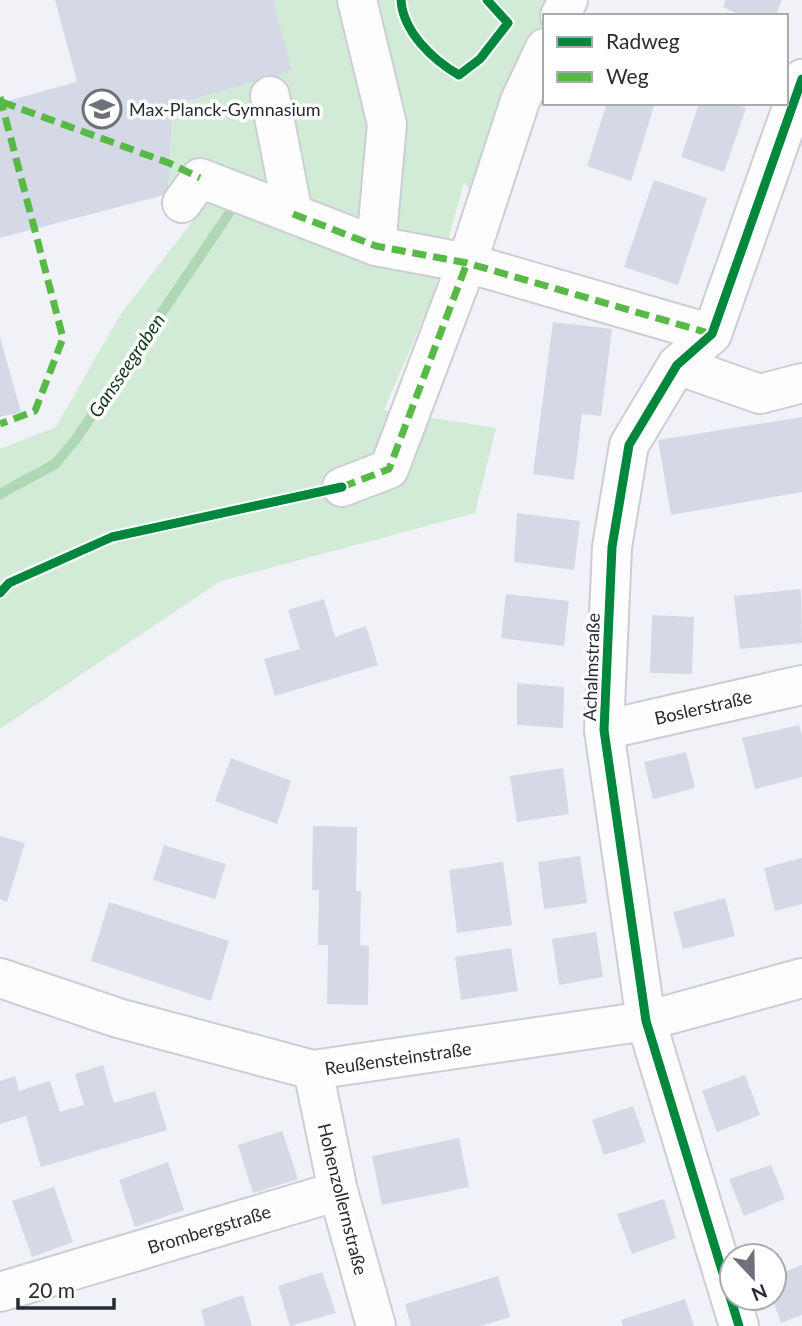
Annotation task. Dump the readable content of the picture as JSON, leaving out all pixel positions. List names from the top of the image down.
{
  "streets": {
    "street": [
      "Achalmstraße",
      "Boslerstraße",
      "Reußensteinstraße",
      "Hohenzollernstraße",
      "Brombergstraße"
    ]
  },
  "crossings": [
    ["Achalmstraße", "Boslerstraße"],
    ["Achalmstraße", "Reußensteinstraße"],
    ["Reußensteinstraße", "Hohenzollernstraße"],
    ["Hohenzollernstraße", "Brombergstraße"]
  ],
  "water": ["Gansseegraben"],
  "places": {
    "school or university": ["Max-Planck-Gymnasium"]
  },
  "legend": ["Radweg", "Weg"],
  "scale_bar": "20 m",
  "north": "bottom"
}
